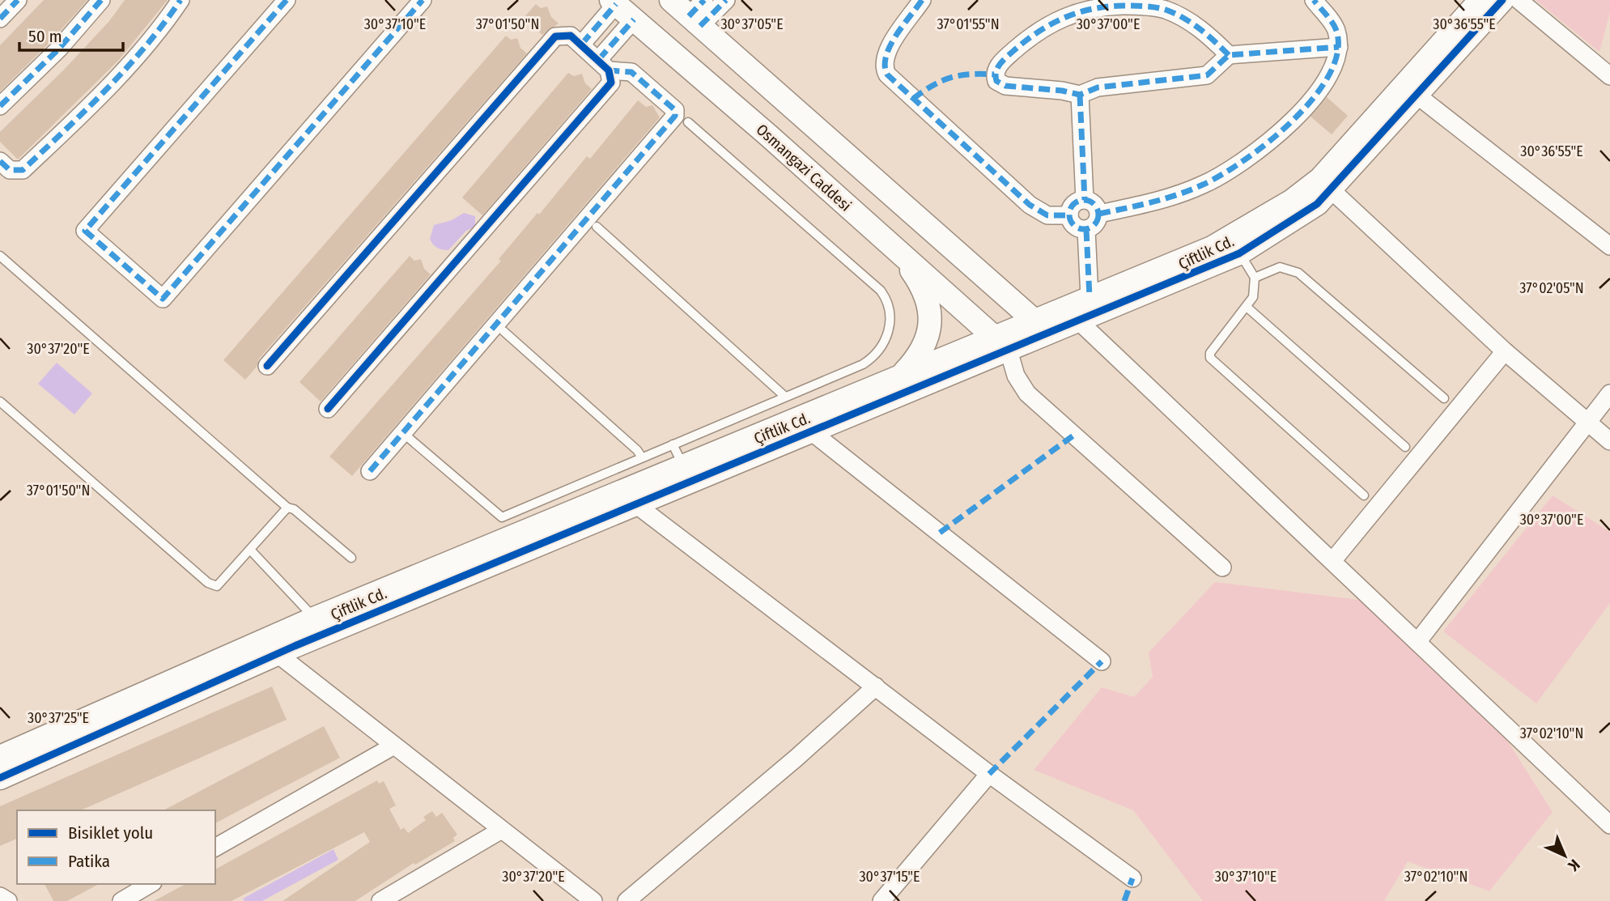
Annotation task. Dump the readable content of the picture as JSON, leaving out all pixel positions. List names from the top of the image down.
{
  "streets": {
    "street": ["Osmangazi Caddesi", "Çiftlik Cd."]
  },
  "crossings": [
    ["Osmangazi Caddesi", "Çiftlik Cd."]
  ],
  "legend": ["Bisiklet yolu", "Patika"],
  "scale_bar": "50 m",
  "north": "bottom right",
  "coordinates": [
    "37°01'50\"N",
    "37°01'55\"N",
    "30°37'10\"E",
    "30°37'05\"E",
    "30°37'00\"E",
    "30°36'55\"E",
    "37°02'05\"N",
    "30°37'20\"E",
    "30°37'25\"E",
    "37°02'10\"N",
    "30°37'15\"E"
  ]
}
